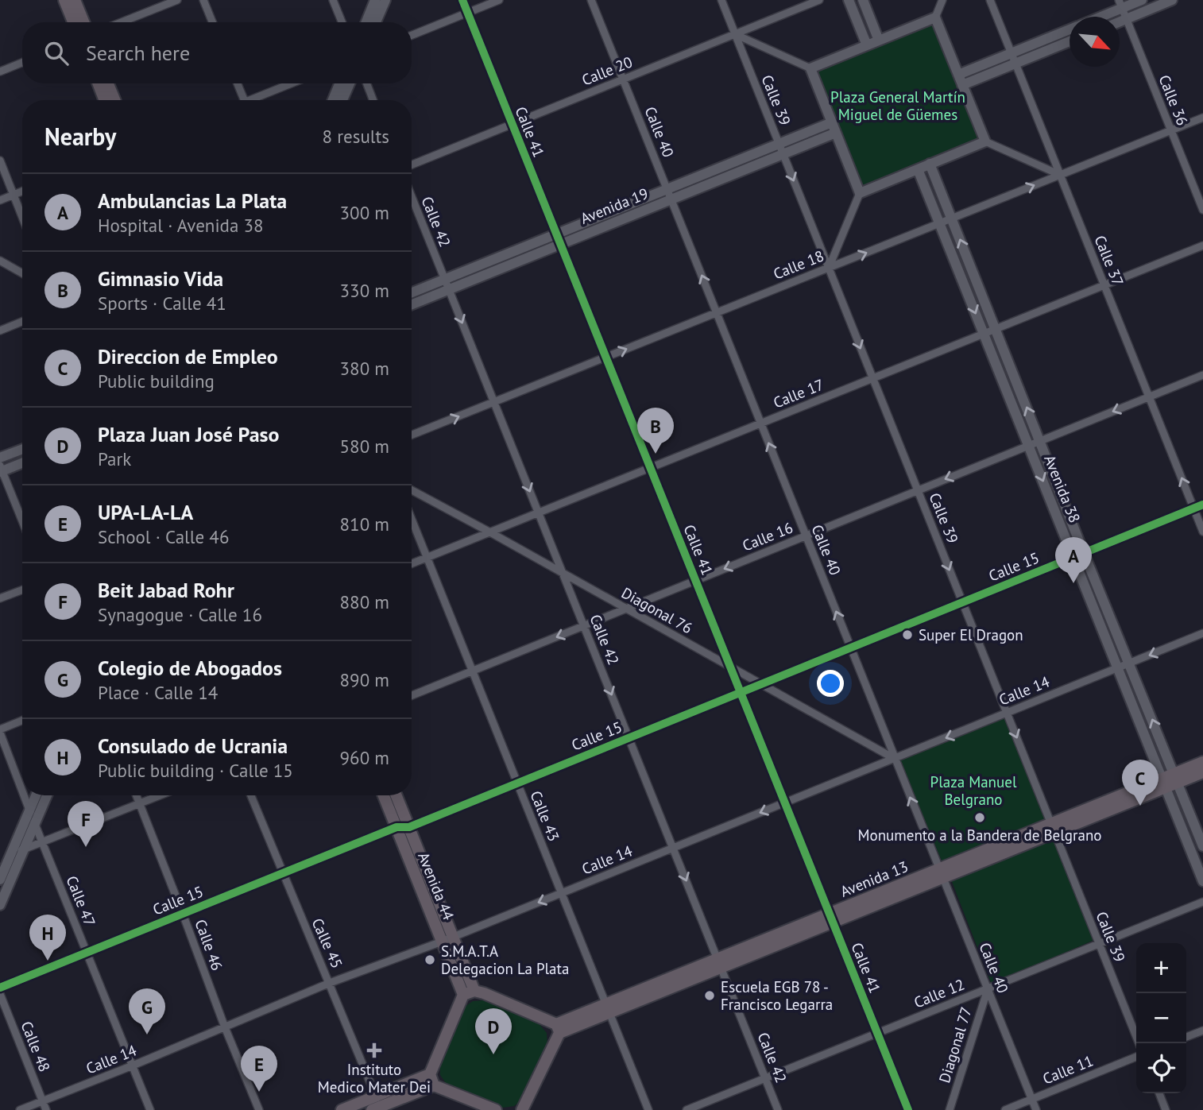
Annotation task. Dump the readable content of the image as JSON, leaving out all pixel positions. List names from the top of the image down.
{
  "streets": {
    "main road": [
      "Avenida 19",
      "Avenida 38",
      "Avenida 13",
      "Avenida 44"
    ],
    "street": [
      "Calle 20",
      "Calle 39",
      "Calle 36",
      "Calle 41",
      "Calle 40",
      "Calle 42",
      "Calle 37",
      "Calle 18",
      "Calle 17",
      "Calle 16",
      "Calle 15",
      "Diagonal 76",
      "Calle 14",
      "Calle 43",
      "Calle 47",
      "Calle 45",
      "Calle 46",
      "Calle 12",
      "Diagonal 77",
      "Calle 48",
      "Calle 11"
    ]
  },
  "crossings": [
    ["Calle 20", "Calle 39"],
    ["Calle 20", "Calle 41"],
    ["Calle 20", "Calle 40"],
    ["Calle 39", "Avenida 19"],
    ["Calle 39", "Calle 18"],
    ["Calle 39", "Calle 17"],
    ["Calle 39", "Calle 16"],
    ["Calle 39", "Calle 15"],
    ["Calle 39", "Calle 14"],
    ["Calle 39", "Avenida 13"],
    ["Calle 39", "Calle 12"],
    ["Calle 36", "Calle 18"],
    ["Calle 41", "Avenida 19"],
    ["Calle 41", "Calle 18"],
    ["Calle 41", "Calle 17"],
    ["Calle 41", "Calle 16"],
    ["Calle 41", "Calle 15"],
    ["Calle 41", "Diagonal 76"],
    ["Calle 41", "Calle 14"],
    ["Calle 41", "Avenida 13"],
    ["Calle 41", "Calle 12"],
    ["Calle 40", "Avenida 19"],
    ["Calle 40", "Calle 18"],
    ["Calle 40", "Calle 17"],
    ["Calle 40", "Calle 16"],
    ["Calle 40", "Calle 15"],
    ["Calle 40", "Diagonal 76"],
    ["Calle 40", "Calle 14"],
    ["Calle 40", "Avenida 13"],
    ["Calle 40", "Calle 12"],
    ["Calle 40", "Diagonal 77"],
    ["Calle 40", "Calle 11"],
    ["Avenida 19", "Calle 42"],
    ["Calle 42", "Calle 18"],
    ["Calle 42", "Calle 17"],
    ["Calle 42", "Calle 16"],
    ["Calle 42", "Calle 15"],
    ["Calle 42", "Diagonal 76"],
    ["Calle 42", "Calle 14"],
    ["Calle 42", "Avenida 13"],
    ["Calle 42", "Calle 12"],
    ["Calle 37", "Calle 18"],
    ["Calle 37", "Calle 17"],
    ["Calle 37", "Calle 16"],
    ["Calle 37", "Calle 15"],
    ["Calle 18", "Avenida 38"],
    ["Calle 17", "Avenida 38"],
    ["Calle 17", "Diagonal 76"],
    ["Calle 17", "Calle 43"],
    ["Avenida 38", "Calle 16"],
    ["Avenida 38", "Calle 15"],
    ["Avenida 38", "Calle 14"],
    ["Avenida 38", "Avenida 13"],
    ["Calle 16", "Diagonal 76"],
    ["Calle 16", "Calle 43"],
    ["Calle 15", "Diagonal 76"],
    ["Calle 15", "Calle 43"],
    ["Calle 15", "Avenida 44"],
    ["Calle 15", "Calle 47"],
    ["Calle 15", "Calle 45"],
    ["Calle 15", "Calle 46"],
    ["Diagonal 76", "Calle 14"],
    ["Calle 14", "Calle 43"],
    ["Calle 14", "Avenida 44"],
    ["Calle 14", "Calle 47"],
    ["Calle 14", "Calle 45"],
    ["Calle 14", "Calle 46"],
    ["Calle 14", "Calle 48"],
    ["Calle 43", "Avenida 13"],
    ["Calle 12", "Diagonal 77"]
  ],
  "one_way": [
    "Calle 39",
    "Calle 40",
    "Calle 42",
    "Calle 18",
    "Calle 16"
  ],
  "parks": ["Plaza General Martín Miguel de Güemes", "Plaza Manuel Belgrano"],
  "places": {
    "other": [
      "Super El Dragon",
      "Monumento a la Bandera de Belgrano",
      "S.M.A.T.A Delegacion La Plata",
      "Escuela EGB 78 - Francisco Legarra"
    ],
    "health": ["Instituto Medico Mater Dei"]
  },
  "north": "bottom right",
  "page": {
    "search": "Search here",
    "heading": ["Nearby", "8 results"],
    "list": [
      {
        "mark": "A",
        "name": "Ambulancias La Plata",
        "note": "Hospital · Avenida 38",
        "value": "300 m"
      },
      {
        "mark": "B",
        "name": "Gimnasio Vida",
        "note": "Sports · Calle 41",
        "value": "330 m"
      },
      {
        "mark": "C",
        "name": "Direccion de Empleo",
        "note": "Public building",
        "value": "380 m"
      },
      {
        "mark": "D",
        "name": "Plaza Juan José Paso",
        "note": "Park",
        "value": "580 m"
      },
      {
        "mark": "E",
        "name": "UPA-LA-LA",
        "note": "School · Calle 46",
        "value": "810 m"
      },
      {
        "mark": "F",
        "name": "Beit Jabad Rohr",
        "note": "Synagogue · Calle 16",
        "value": "880 m"
      },
      {
        "mark": "G",
        "name": "Colegio de Abogados",
        "note": "Place · Calle 14",
        "value": "890 m"
      },
      {
        "mark": "H",
        "name": "Consulado de Ucrania",
        "note": "Public building · Calle 15",
        "value": "960 m"
      }
    ],
    "pins": [
      "B",
      "A",
      "C",
      "F",
      "H",
      "G",
      "D",
      "E"
    ],
    "map_buttons": ["+", "−"]
  }
}
